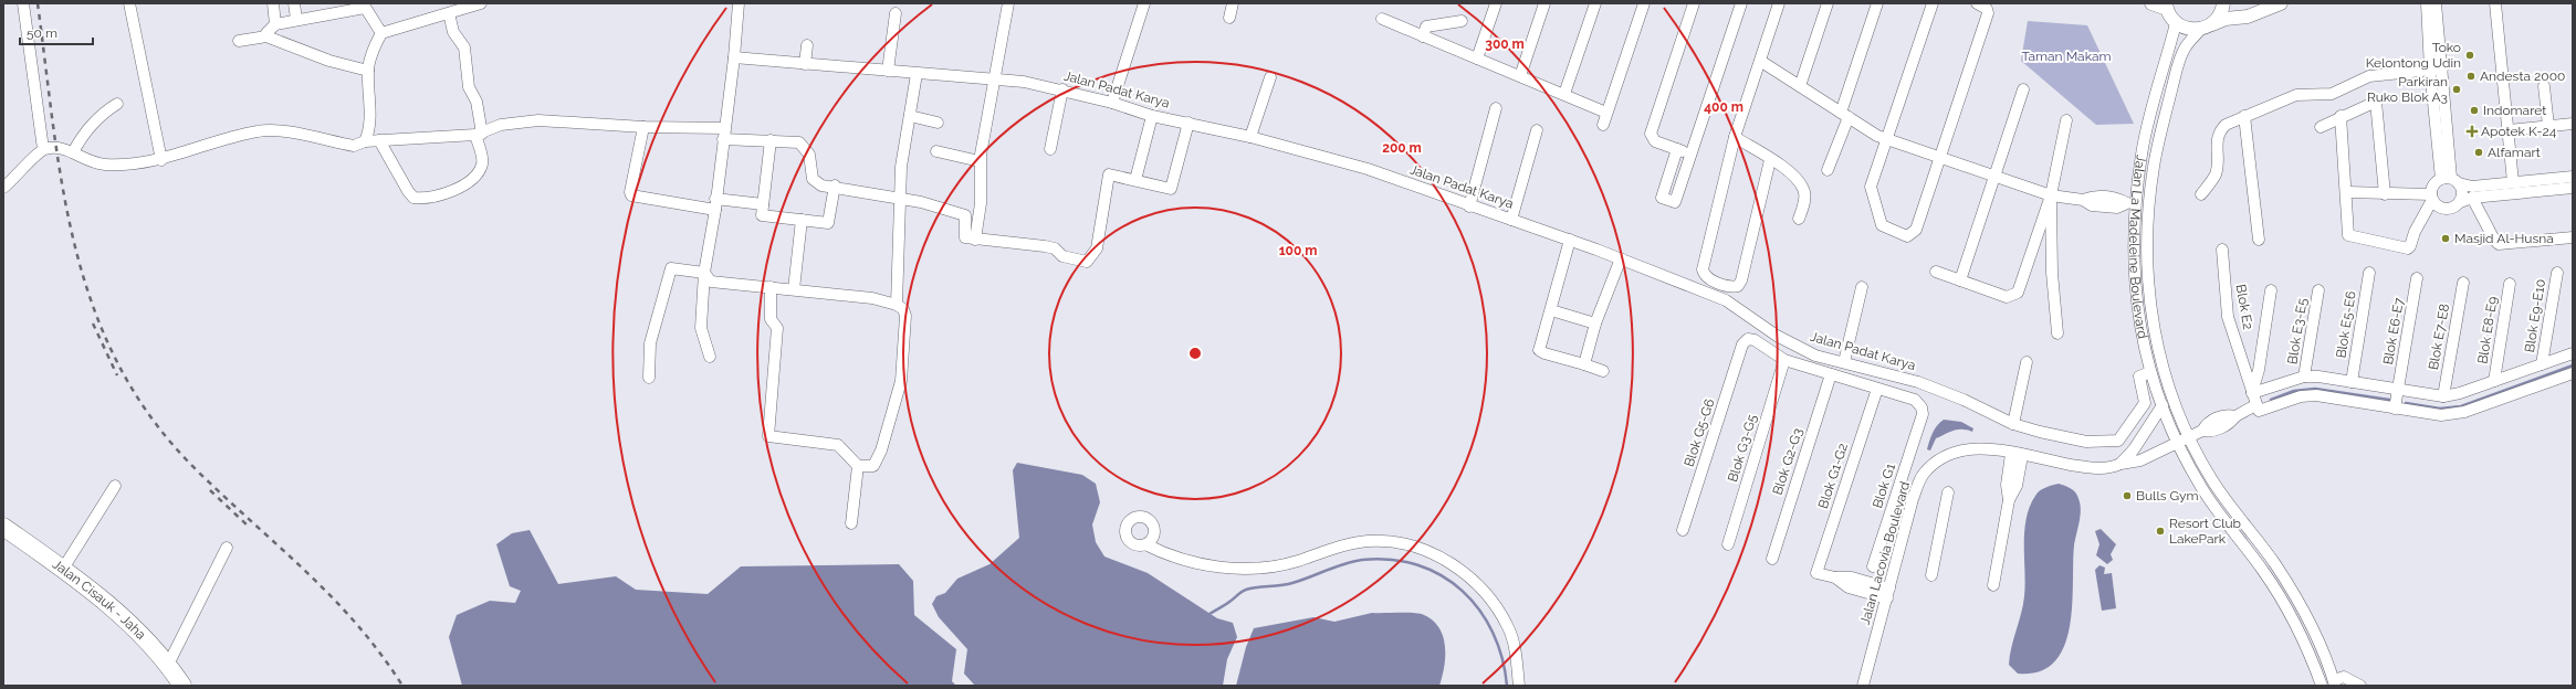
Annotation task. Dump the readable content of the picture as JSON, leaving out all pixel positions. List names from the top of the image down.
{
  "streets": {
    "main road": ["Jalan Cisauk - Jaha"],
    "street": [
      "Jalan Padat Karya",
      "Jalan La Madeleine Boulevard",
      "Blok E2",
      "Blok E9-E10",
      "Blok E5-E6",
      "Blok E8-E9",
      "Blok E3-E5",
      "Blok E6-E7",
      "Blok E7-E8",
      "Blok G5-G6",
      "Blok G3-G5",
      "Blok G2-G3",
      "Blok G1-G2",
      "Blok G1",
      "Jalan Lacovia Boulevard"
    ]
  },
  "crossings": [
    ["Jalan Padat Karya", "Jalan La Madeleine Boulevard"],
    ["Jalan La Madeleine Boulevard", "Jalan Lacovia Boulevard"],
    ["Blok E2", "Jalan Lacovia Boulevard"],
    ["Blok G5-G6", "Blok G3-G5"],
    ["Blok G1-G2", "Blok G1"],
    ["Blok G1-G2", "Jalan Lacovia Boulevard"]
  ],
  "parks": ["Taman Makam"],
  "places": {
    "other": [
      "Toko Kelontong Udin",
      "Andesta 2000",
      "Parkiran Ruko Blok A3",
      "Indomaret",
      "Alfamart",
      "Masjid Al-Husna",
      "Bulls Gym",
      "Resort Club LakePark"
    ],
    "health": ["Apotek K-24"]
  },
  "scale_bar": "50 m",
  "rings": [
    "300 m",
    "400 m",
    "200 m",
    "100 m"
  ]
}
